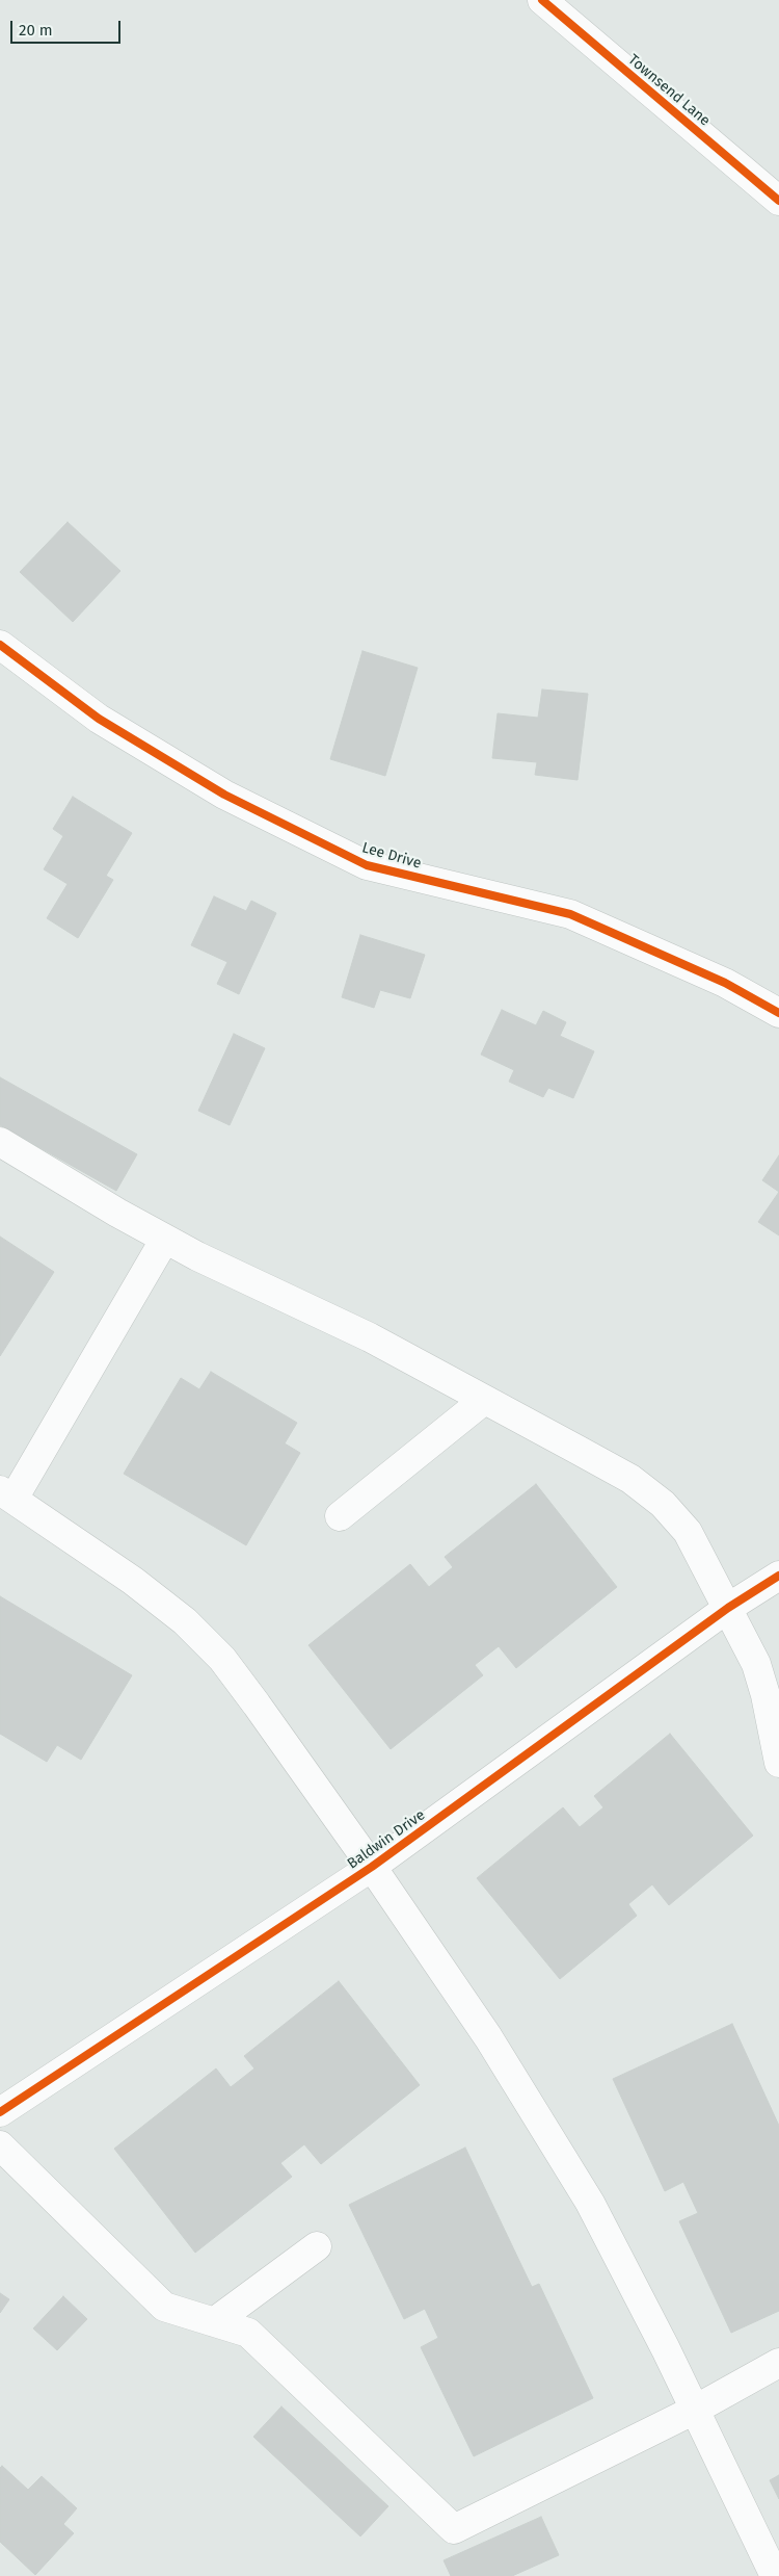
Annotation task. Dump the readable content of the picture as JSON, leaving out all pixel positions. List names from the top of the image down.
{
  "streets": {
    "street": ["Townsend Lane", "Lee Drive", "Baldwin Drive"]
  },
  "scale_bar": "20 m"
}
